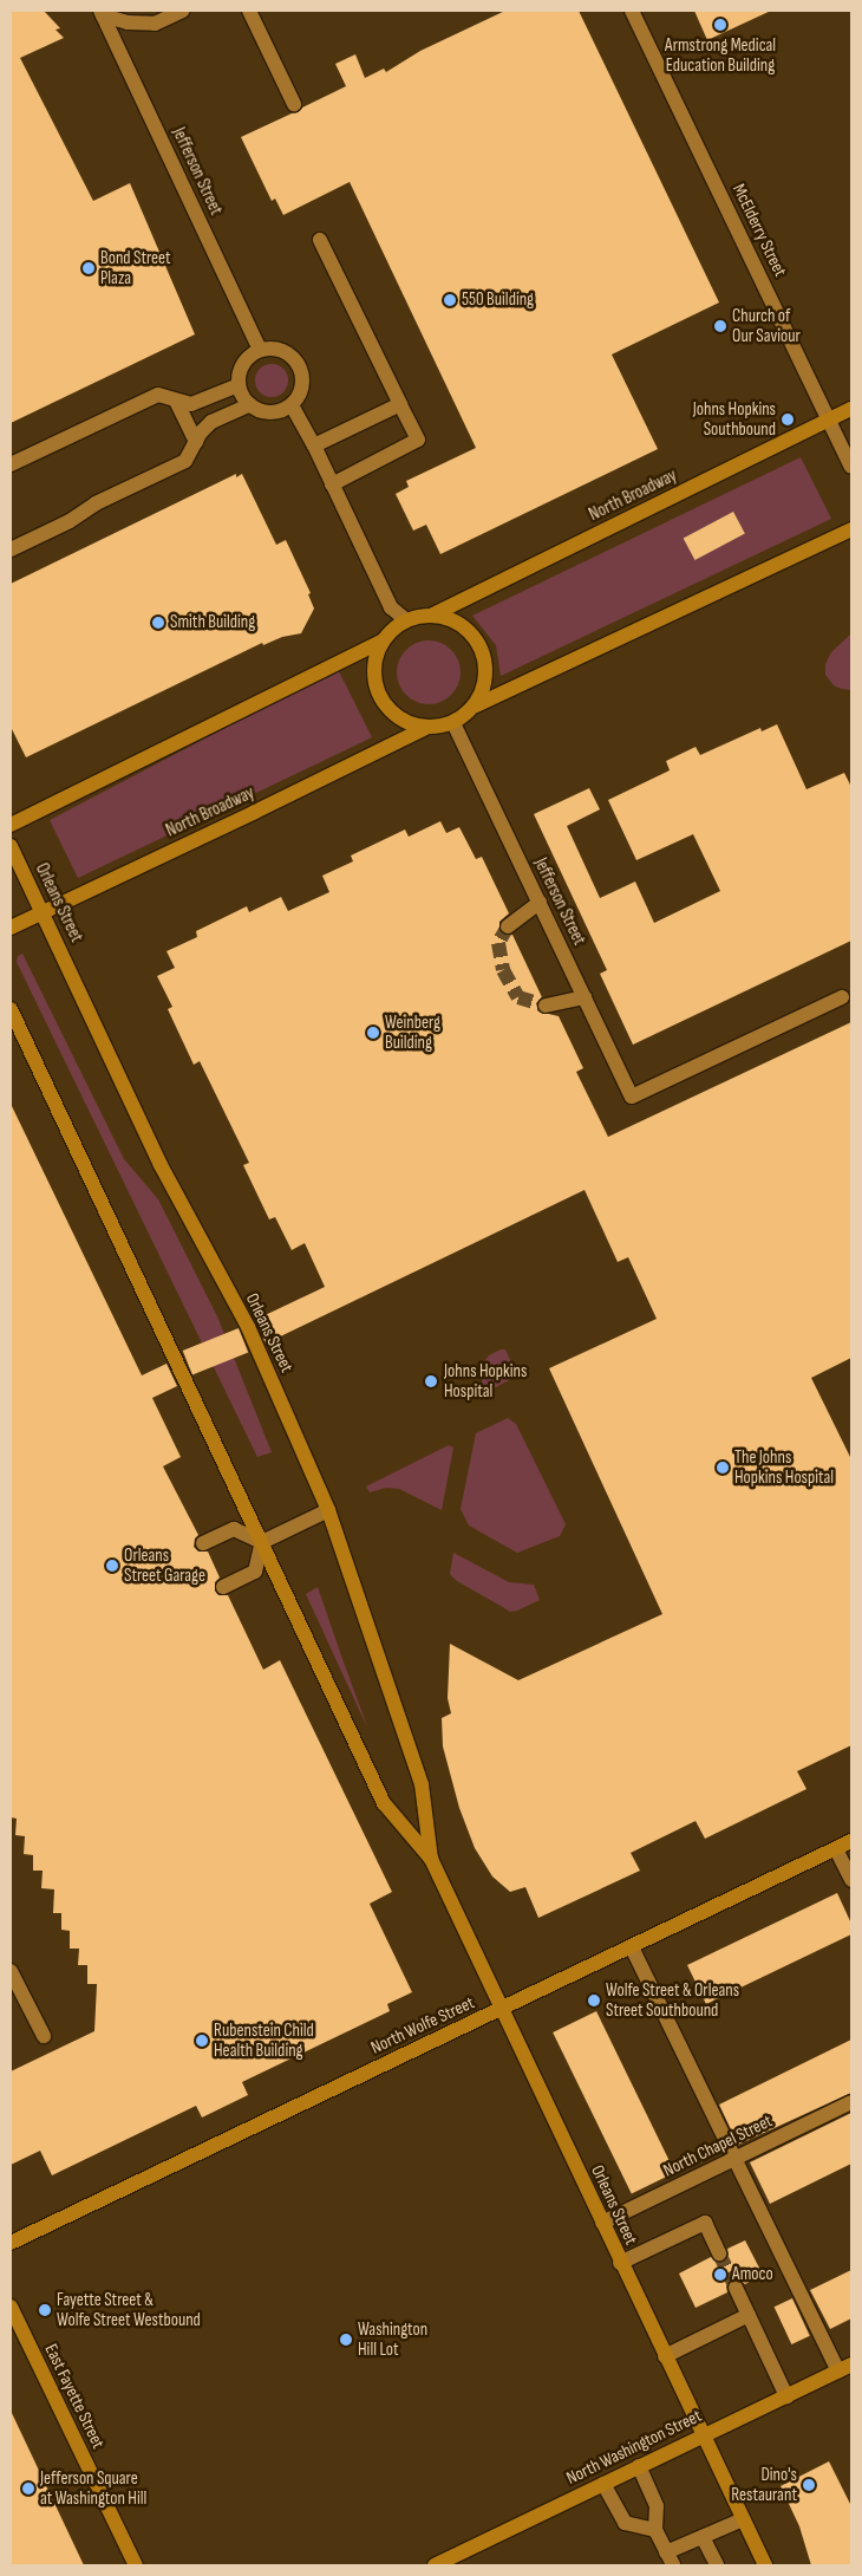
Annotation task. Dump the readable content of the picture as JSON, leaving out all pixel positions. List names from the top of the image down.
{
  "streets": {
    "main road": [
      "North Broadway",
      "Orleans Street",
      "North Wolfe Street",
      "East Fayette Street",
      "North Washington Street"
    ],
    "street": ["Jefferson Street", "McElderry Street", "North Chapel Street"]
  },
  "crossings": [
    ["Jefferson Street", "North Broadway"],
    ["McElderry Street", "North Broadway"],
    ["North Broadway", "Orleans Street"],
    ["Orleans Street", "North Wolfe Street"],
    ["Orleans Street", "North Chapel Street"],
    ["Orleans Street", "North Washington Street"]
  ],
  "places": [
    "Armstrong Medical Education Building",
    "Bond Street Plaza",
    "550 Building",
    "Church of Our Saviour",
    "Johns Hopkins Southbound",
    "Smith Building",
    "Weinberg Building",
    "Johns Hopkins Hospital",
    "The Johns Hopkins Hospital",
    "Orleans Street Garage",
    "Wolfe Street & Orleans Street Southbound",
    "Rubenstein Child Health Building",
    "Amoco",
    "Fayette Street & Wolfe Street Westbound",
    "Washington Hill Lot",
    "Dino's Restaurant",
    "Jefferson Square at Washington Hill"
  ]
}
